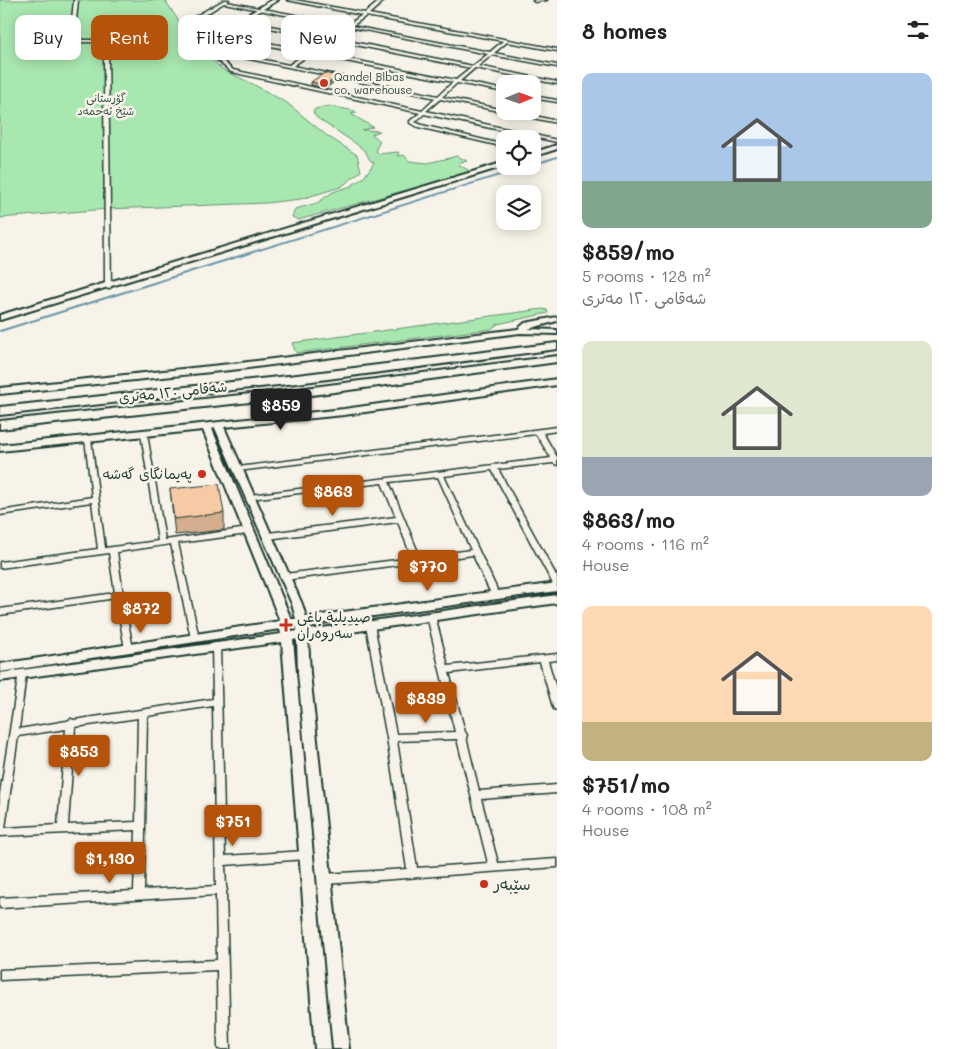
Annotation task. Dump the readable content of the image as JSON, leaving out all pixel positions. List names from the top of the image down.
{
  "streets": {
    "highway": ["شەقامی ١٢٠ مەتری"]
  },
  "parks": ["گۆڕستانی شێخ ئەحمەد"],
  "places": {
    "other": ["Qandel Blbas co. warehouse", "پەیمانگای گەشە", "سێبەر"],
    "health": ["صيديلیة باغی سەروەران"]
  },
  "north": "right",
  "page": {
    "heading": "8 homes",
    "chip": [
      "Buy",
      "Rent",
      "Filters",
      "New"
    ],
    "list": [
      {
        "name": "$859/mo",
        "note": "5 rooms · 128 m² · شەقامی ١٢٠ مەتری"
      },
      {
        "name": "$863/mo",
        "note": "4 rooms · 116 m² · House"
      },
      {
        "name": "$751/mo",
        "note": "4 rooms · 108 m² · House"
      }
    ],
    "price": [
      "$859",
      "$863",
      "$770",
      "$872",
      "$839",
      "$853",
      "$751",
      "$1,130"
    ]
  }
}
